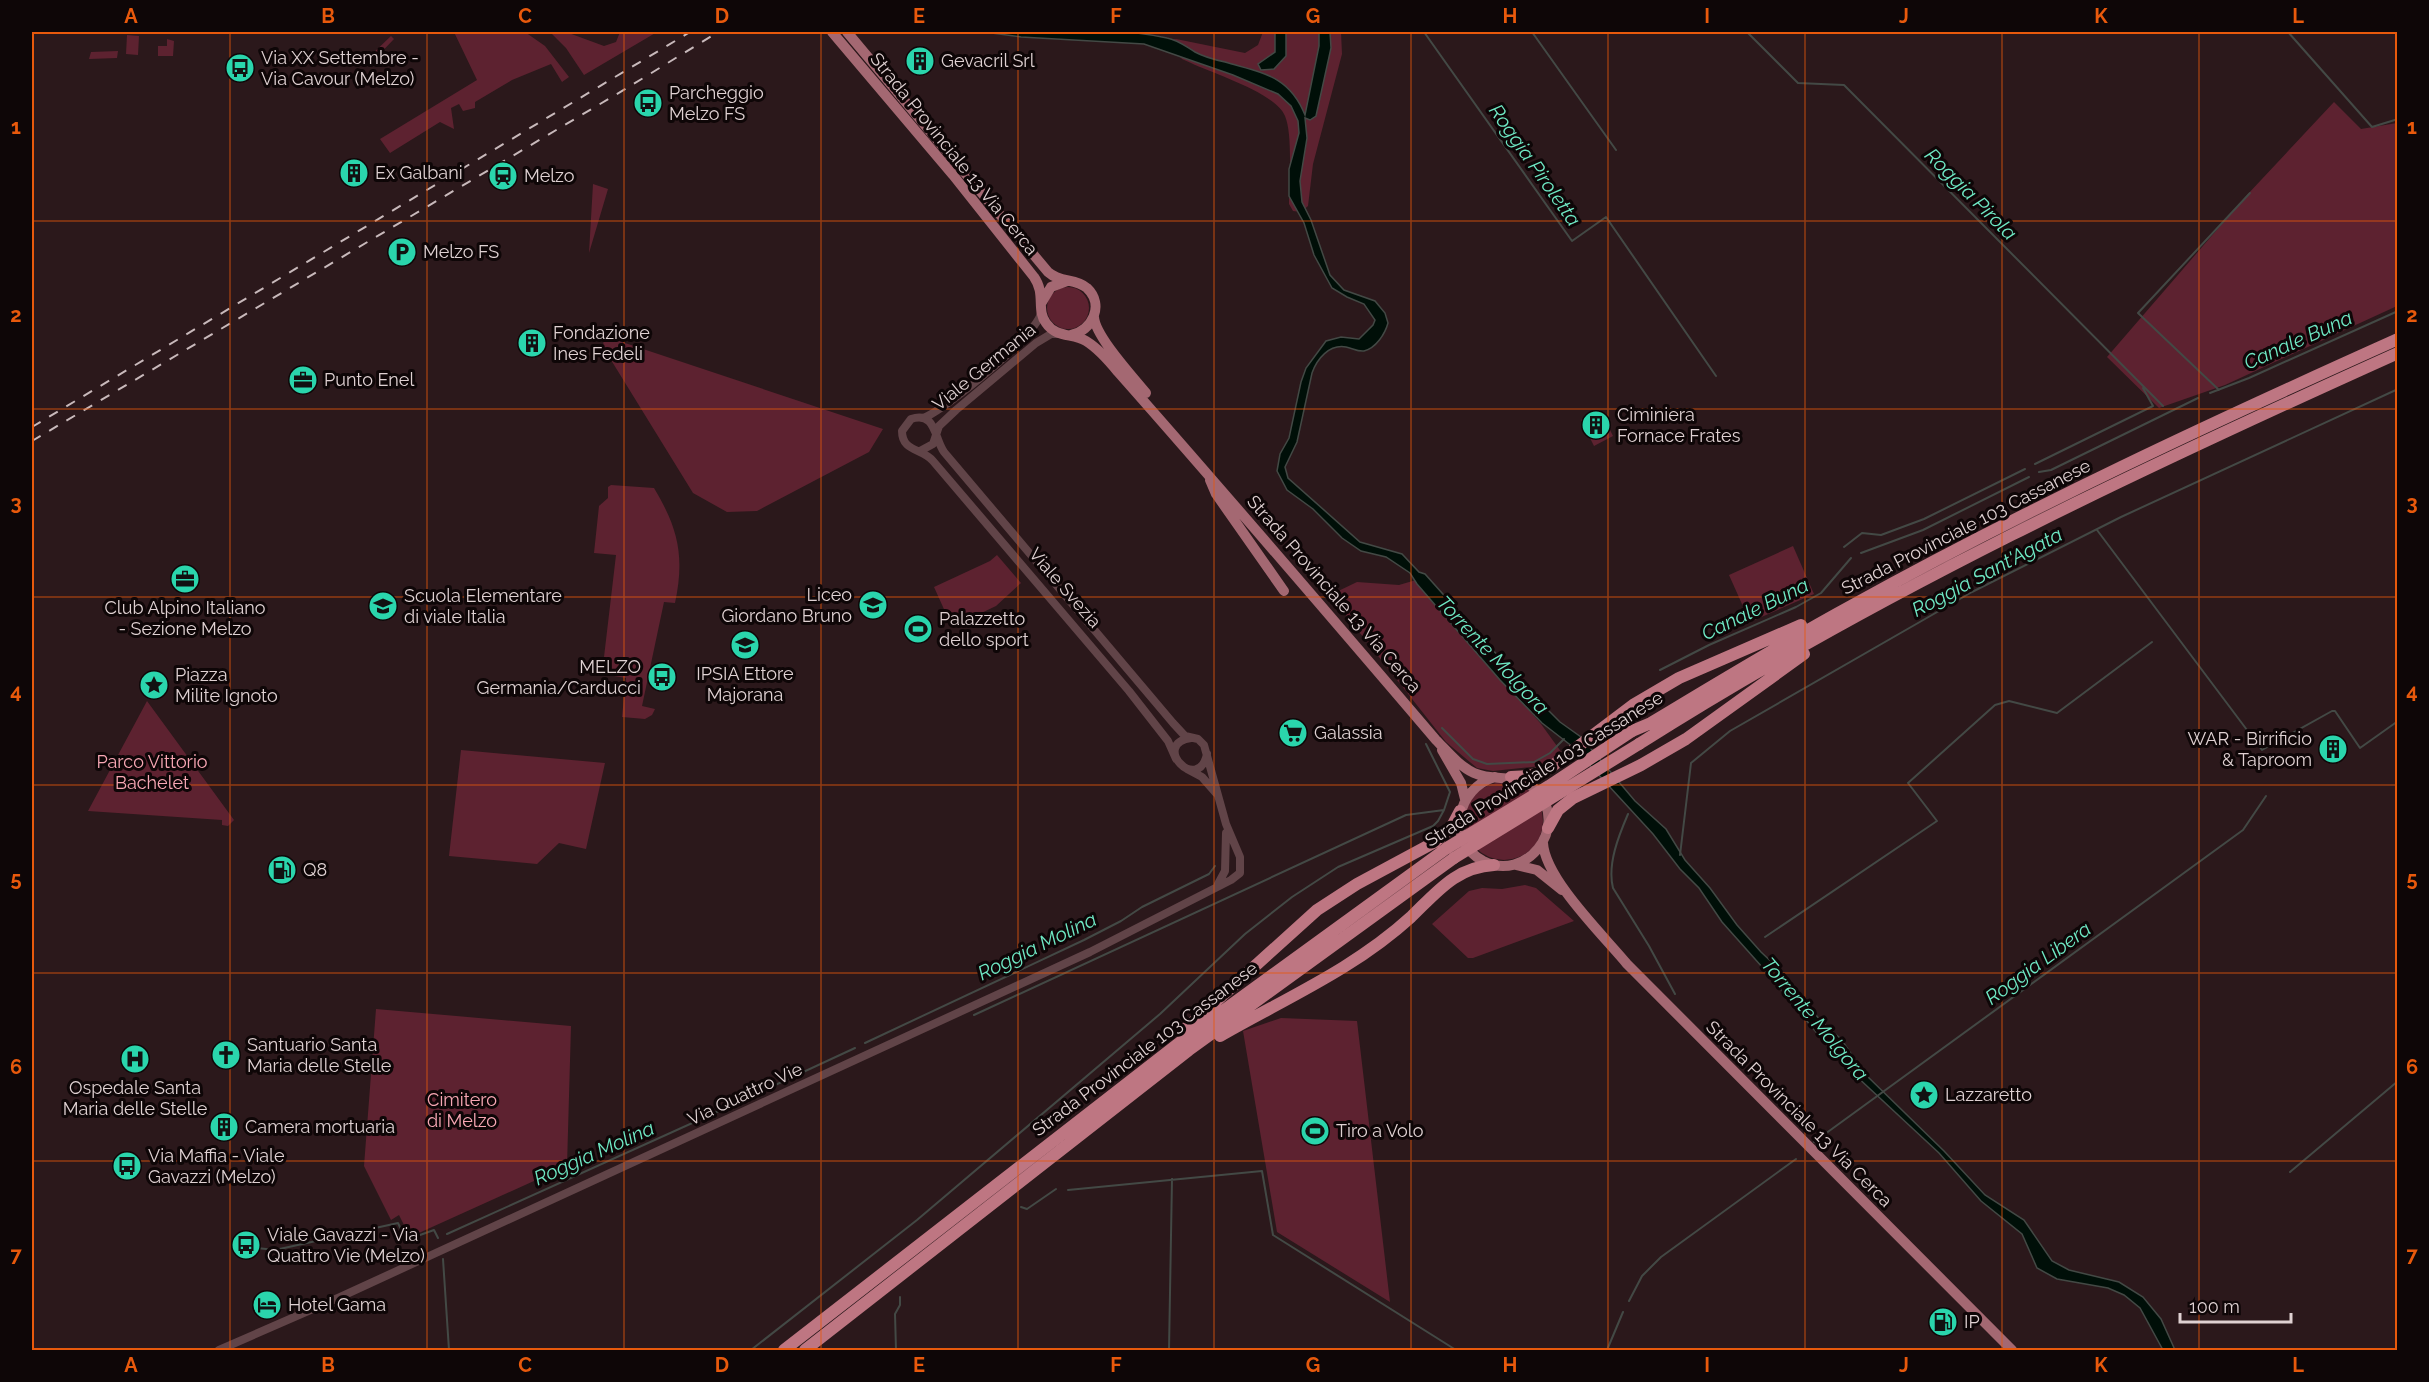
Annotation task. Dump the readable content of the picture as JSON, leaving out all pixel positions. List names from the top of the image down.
{
  "streets": {
    "highway": ["Strada Provinciale 103 Cassanese"],
    "main road": ["Strada Provinciale 13 Via Cerca"],
    "street": ["Viale Germania", "Viale Svezia", "Via Quattro Vie"]
  },
  "crossings": [
    ["Strada Provinciale 13 Via Cerca", "Viale Germania"],
    ["Viale Germania", "Viale Svezia"],
    ["Viale Svezia", "Via Quattro Vie"]
  ],
  "water": [
    "Roggia Piroletta",
    "Roggia Pirola",
    "Canale Buna",
    "Roggia Sant'Agata",
    "Torrente Molgora",
    "Roggia Molina",
    "Roggia Libera"
  ],
  "parks": ["Parco Vittorio Bachelet", "Cimitero di Melzo"],
  "places": {
    "building": [
      "Gevacril Srl",
      "Ex Galbani",
      "Fondazione Ines Fedeli",
      "Ciminiera Fornace Frates",
      "WAR - Birrificio & Taproom",
      "Camera mortuaria"
    ],
    "bus stop": [
      "Via XX Settembre - Via Cavour (Melzo)",
      "Parcheggio Melzo FS",
      "MELZO Germania/Carducci",
      "Via Maffia - Viale Gavazzi (Melzo)",
      "Viale Gavazzi - Via Quattro Vie (Melzo)"
    ],
    "station": ["Melzo"],
    "parking": ["Melzo FS"],
    "office": ["Punto Enel", "Club Alpino Italiano - Sezione Melzo"],
    "school or university": ["Liceo Giordano Bruno", "Scuola Elementare di viale Italia", "IPSIA Ettore Majorana"],
    "sports": ["Palazzetto dello sport", "Tiro a Volo"],
    "place": ["Piazza Milite Ignoto", "Lazzaretto"],
    "supermarket": ["Galassia"],
    "fuel station": ["Q8", "IP"],
    "church": ["Santuario Santa Maria delle Stelle"],
    "hospital": ["Ospedale Santa Maria delle Stelle"],
    "hotel": ["Hotel Gama"]
  },
  "scale_bar": "100 m",
  "grid": {
    "columns": [
      "A",
      "B",
      "C",
      "D",
      "E",
      "F",
      "G",
      "H",
      "I",
      "J",
      "K",
      "L"
    ],
    "rows": [
      "1",
      "2",
      "3",
      "4",
      "5",
      "6",
      "7"
    ]
  }
}
